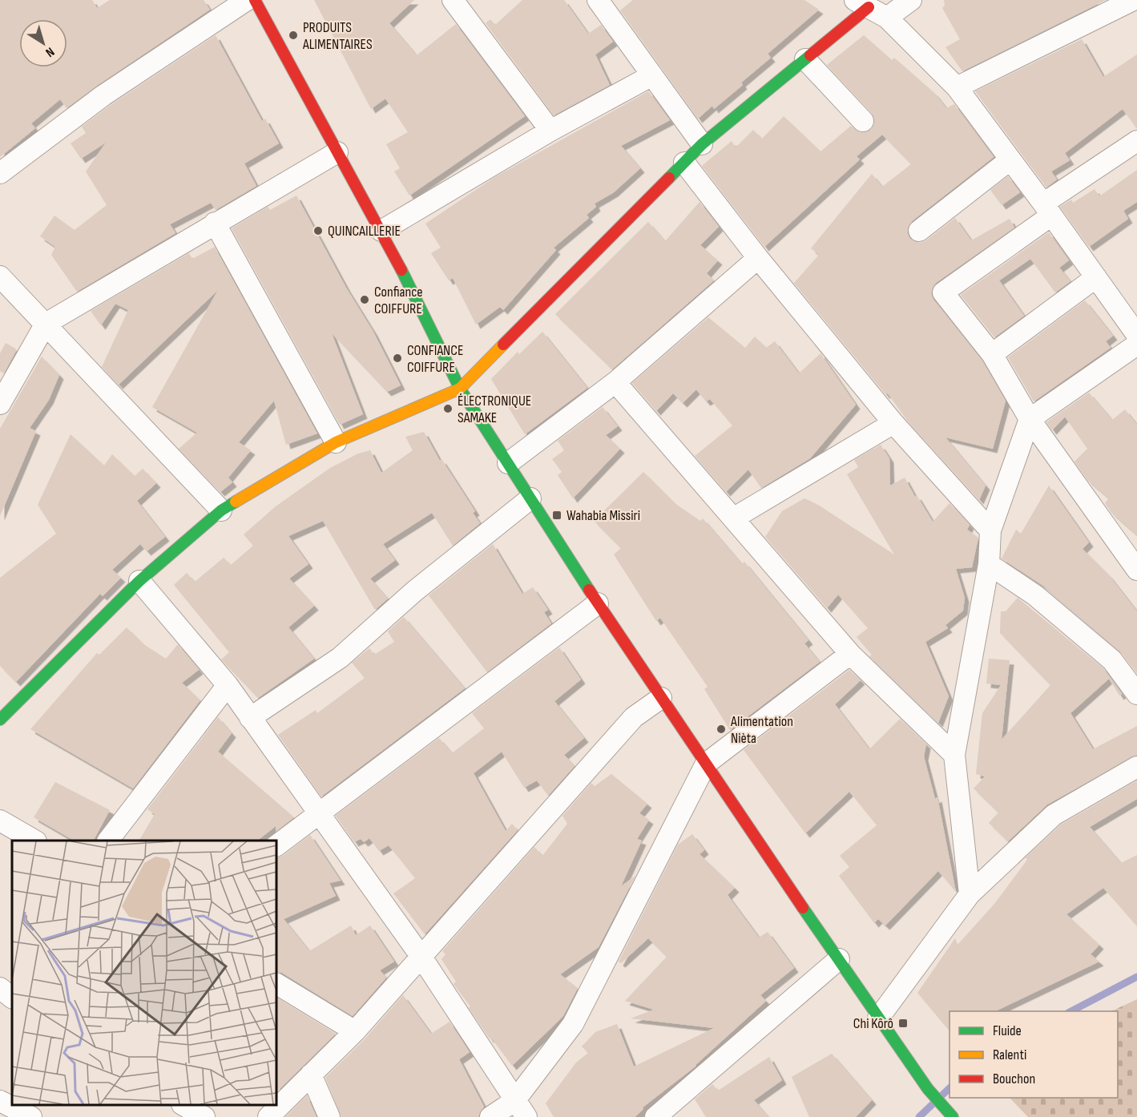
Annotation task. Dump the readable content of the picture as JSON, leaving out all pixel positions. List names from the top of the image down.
{
  "places": {
    "other": [
      "PRODUITS ALIMENTAIRES",
      "QUINCAILLERIE",
      "Confiance COIFFURE",
      "CONFIANCE COIFFURE",
      "ÉLECTRONIQUE SAMAKE",
      "Alimentation Nièta"
    ],
    "transit": ["Wahabia Missiri", "Chi Kôrô"]
  },
  "legend": ["Fluide", "Ralenti", "Bouchon"],
  "north": "bottom right"
}
